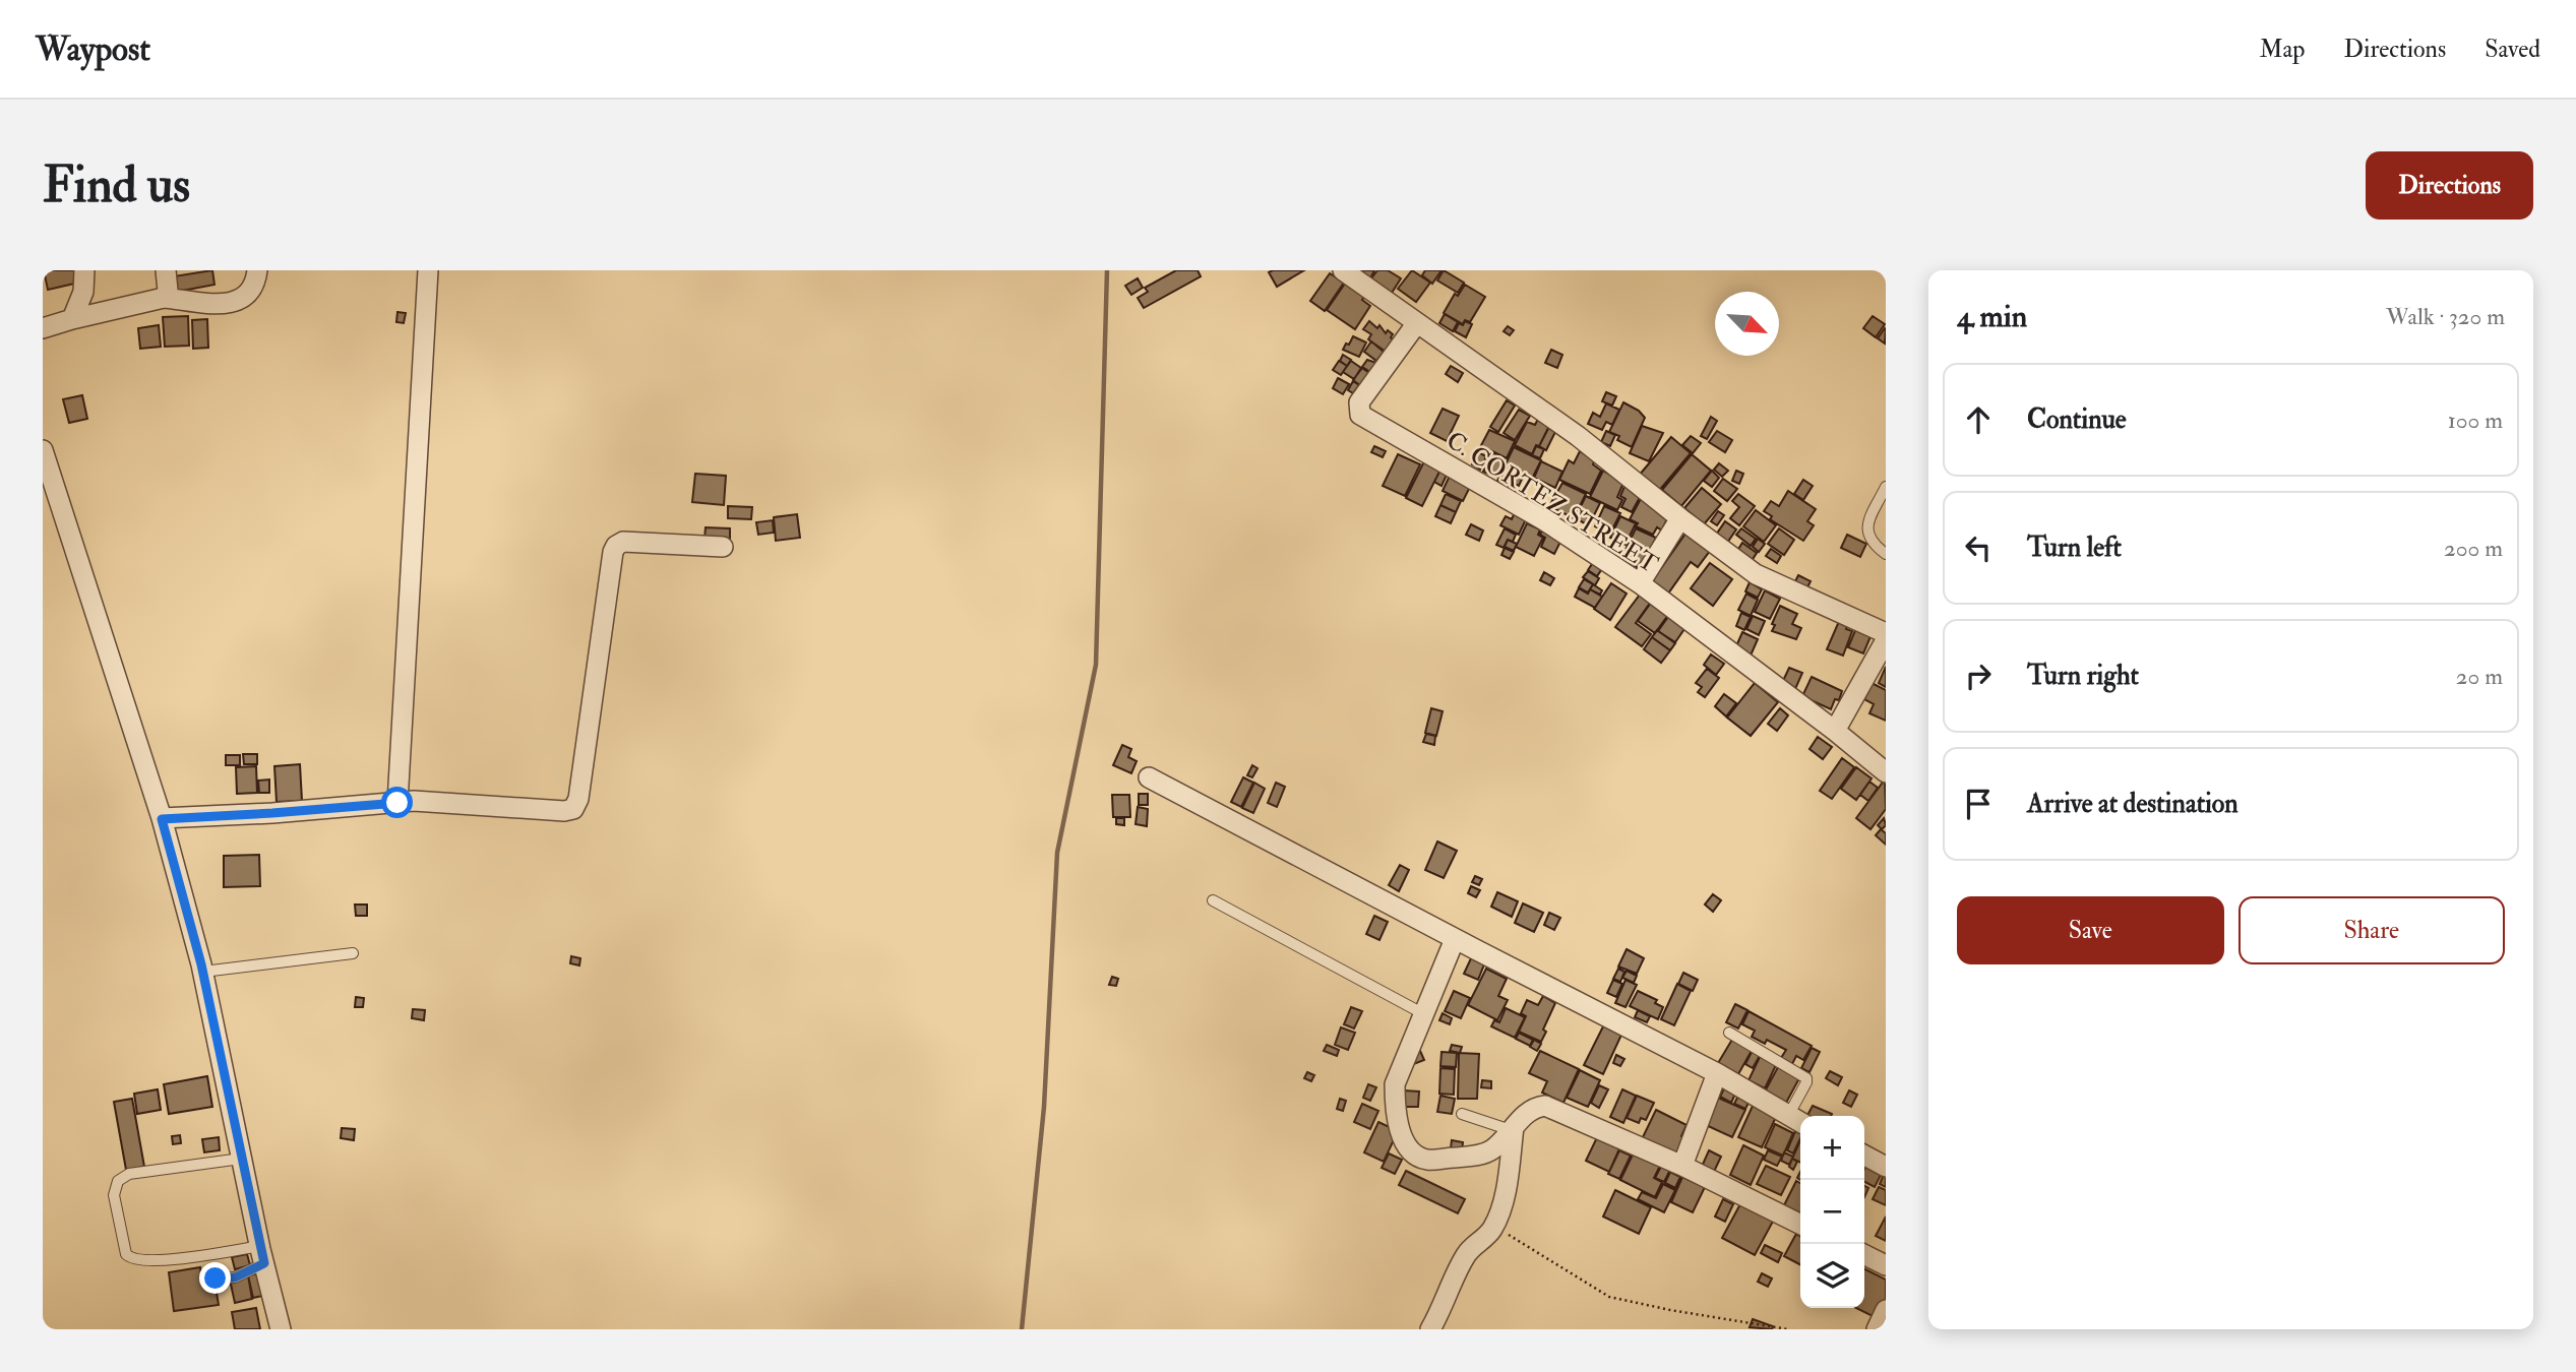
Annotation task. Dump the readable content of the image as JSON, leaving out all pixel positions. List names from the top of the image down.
{
  "streets": {
    "street": ["C. CORTEZ STREET"]
  },
  "north": "bottom right",
  "page": {
    "header": "Waypost",
    "nav": ["Map", "Directions", "Saved"],
    "buttons": [
      "Directions",
      ["Save", "Share"]
    ],
    "title": "Find us",
    "heading": ["4 min", "Walk · 320 m"],
    "list": [
      ["Continue", "100 m"],
      ["Turn left", "200 m"],
      ["Turn right", "20 m"],
      "Arrive at destination"
    ],
    "map_buttons": ["+", "−"]
  }
}
